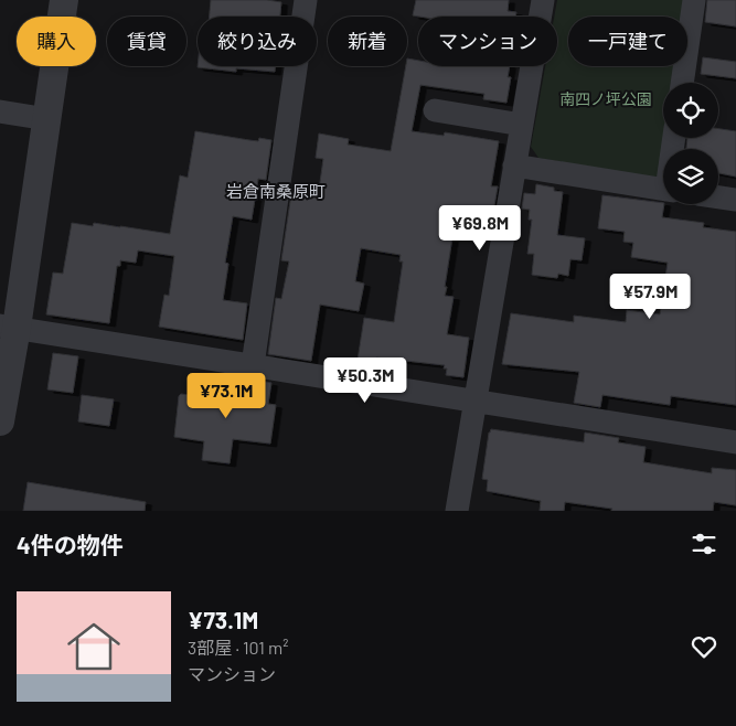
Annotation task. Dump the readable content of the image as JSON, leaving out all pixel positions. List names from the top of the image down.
{
  "districts": ["岩倉南桑原町"],
  "parks": ["南四ノ坪公園"],
  "page": {
    "chip": [
      "購入",
      "賃貸",
      "絞り込み",
      "新着",
      "マンション",
      "一戸建て"
    ],
    "price": [
      "¥69.8M",
      "¥57.9M",
      "¥50.3M",
      "¥73.1M"
    ],
    "heading": "4件の物件",
    "list": [
      {
        "name": "¥73.1M",
        "note": "3部屋 · 101 m² · マンション"
      }
    ]
  }
}
